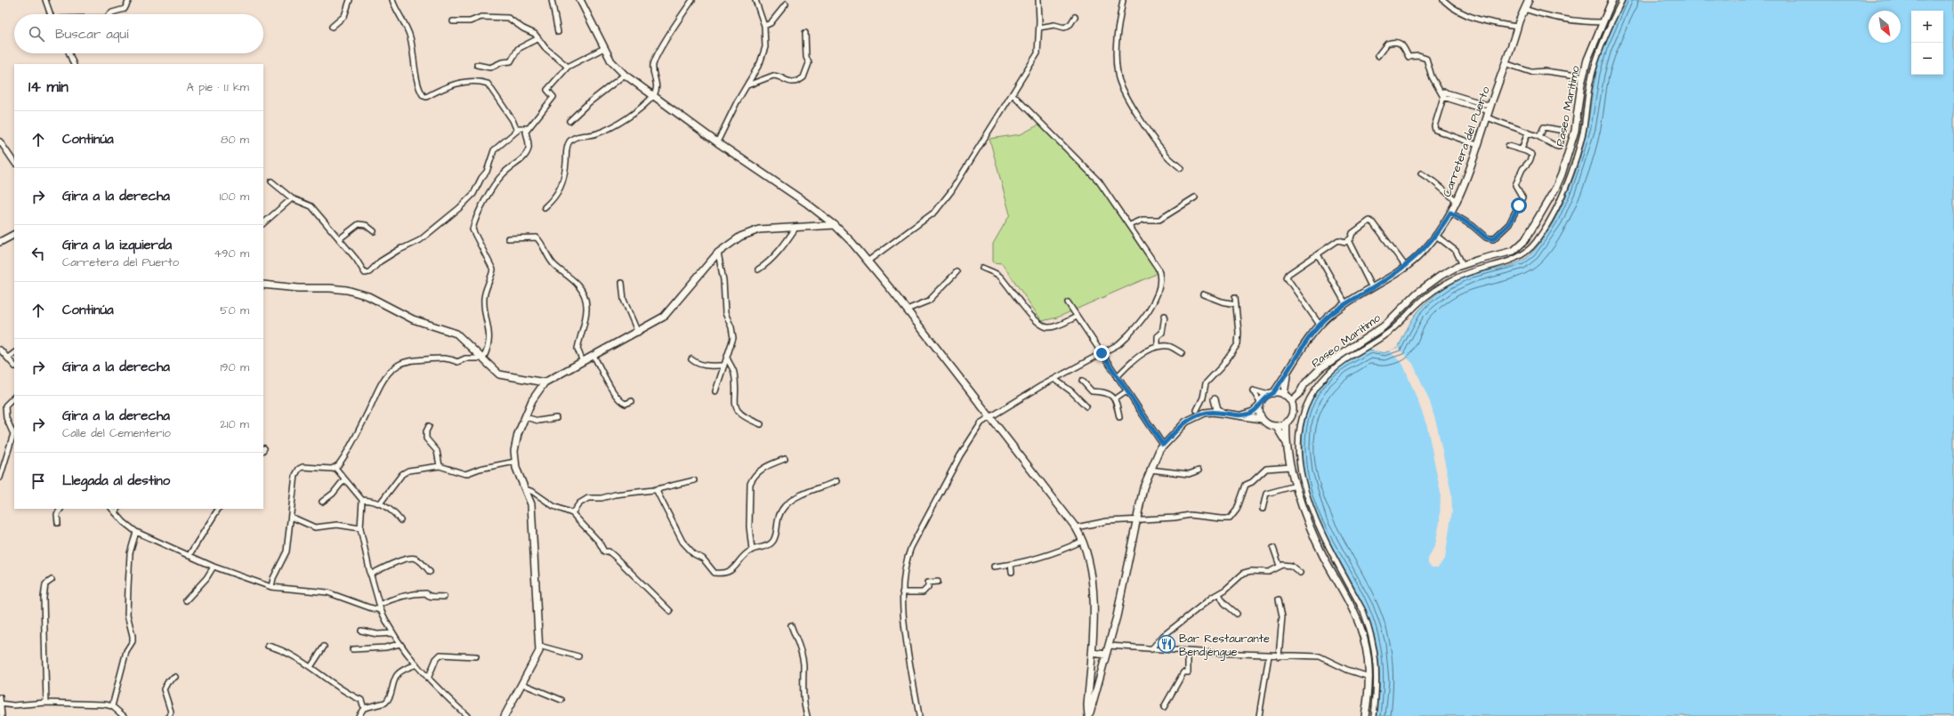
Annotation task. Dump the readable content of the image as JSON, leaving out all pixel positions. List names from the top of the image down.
{
  "streets": {
    "main road": ["Paseo Marítimo", "Carretera del Puerto"]
  },
  "crossings": [
    ["Paseo Marítimo", "Carretera del Puerto"]
  ],
  "places": {
    "restaurant": ["Bar Restaurante Bendjéngue"]
  },
  "north": "bottom right",
  "page": {
    "map_buttons": ["+", "−"],
    "search": "Buscar aquí",
    "heading": ["14 min", "A pie · 1.1 km"],
    "list": [
      ["Continúa", "80 m"],
      ["Gira a la derecha", "100 m"],
      ["Gira a la izquierda", "Carretera del Puerto", "490 m"],
      ["Continúa", "50 m"],
      ["Gira a la derecha", "190 m"],
      ["Gira a la derecha", "Calle del Cementerio", "210 m"],
      "Llegada al destino"
    ]
  }
}
